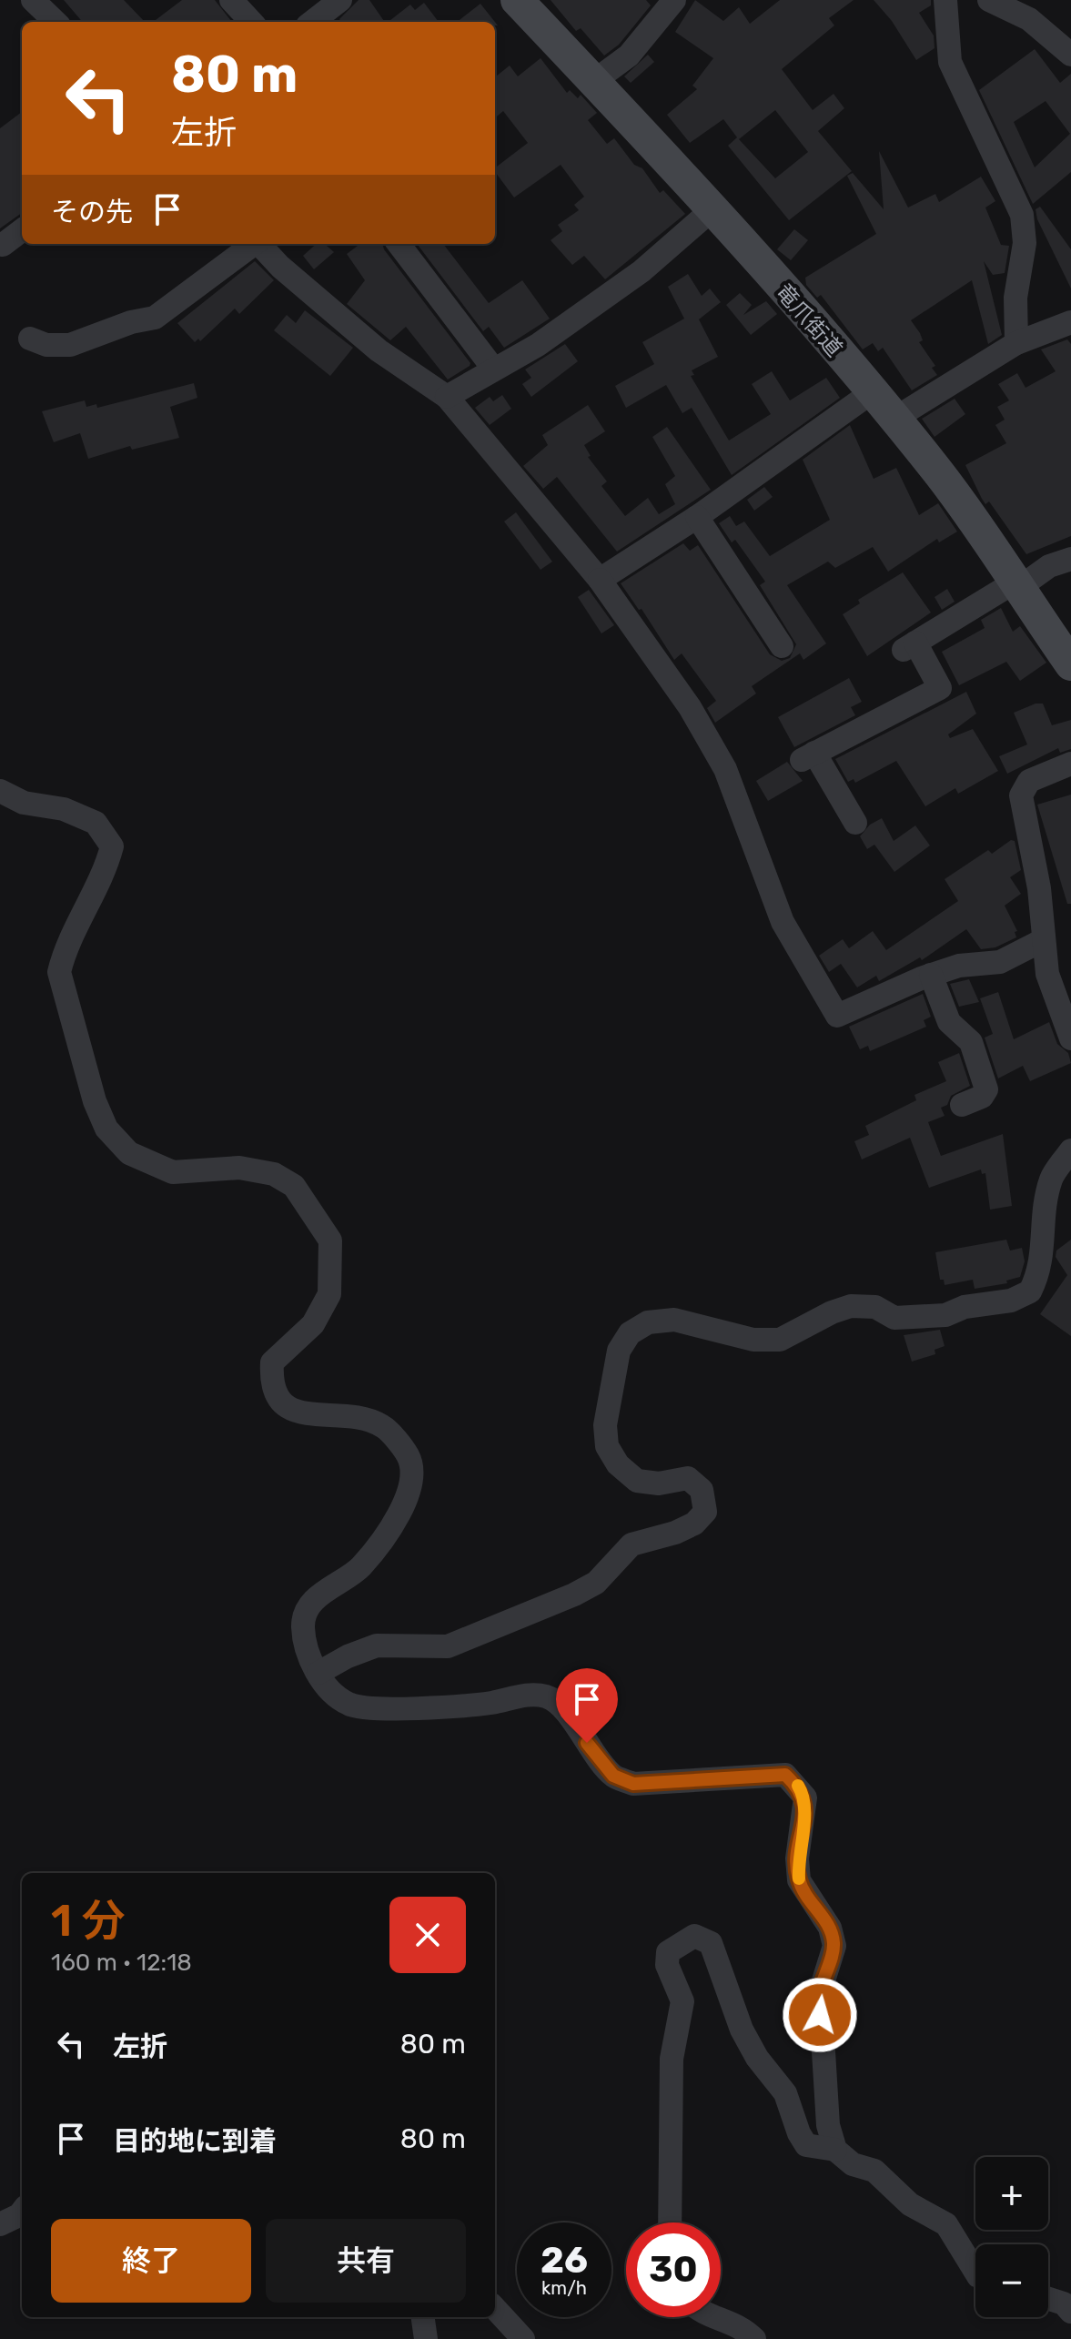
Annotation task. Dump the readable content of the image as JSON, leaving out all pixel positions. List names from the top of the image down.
{
  "streets": {
    "main road": ["竜爪街道"]
  },
  "page": {
    "turn": ["80 m", "左折"],
    "then": "その先",
    "heading": ["1 分", "160 m · 12:18"],
    "list": [
      {
        "name": "左折",
        "value": "80 m"
      },
      {
        "name": "目的地に到着",
        "value": "80 m"
      }
    ],
    "map_buttons": ["+", "−"],
    "buttons": ["終了", "共有"],
    "speed": "26 km/h",
    "limit": "30"
  }
}
